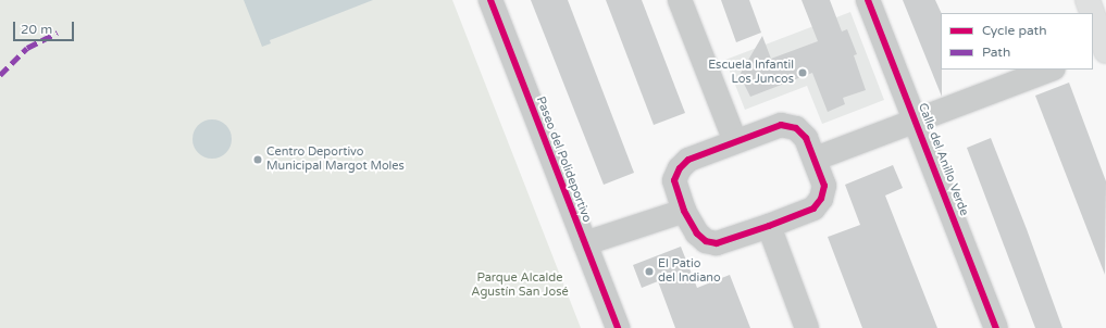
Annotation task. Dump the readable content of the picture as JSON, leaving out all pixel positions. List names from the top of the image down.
{
  "streets": {
    "street": ["Paseo del Polideportivo", "Calle del Anillo Verde"]
  },
  "parks": ["Parque Alcalde Agustín San José"],
  "places": ["Escuela Infantil Los Juncos", "Centro Deportivo Municipal Margot Moles", "El Patio del Indiano"],
  "legend": ["Cycle path", "Path"],
  "scale_bar": "20 m"
}
